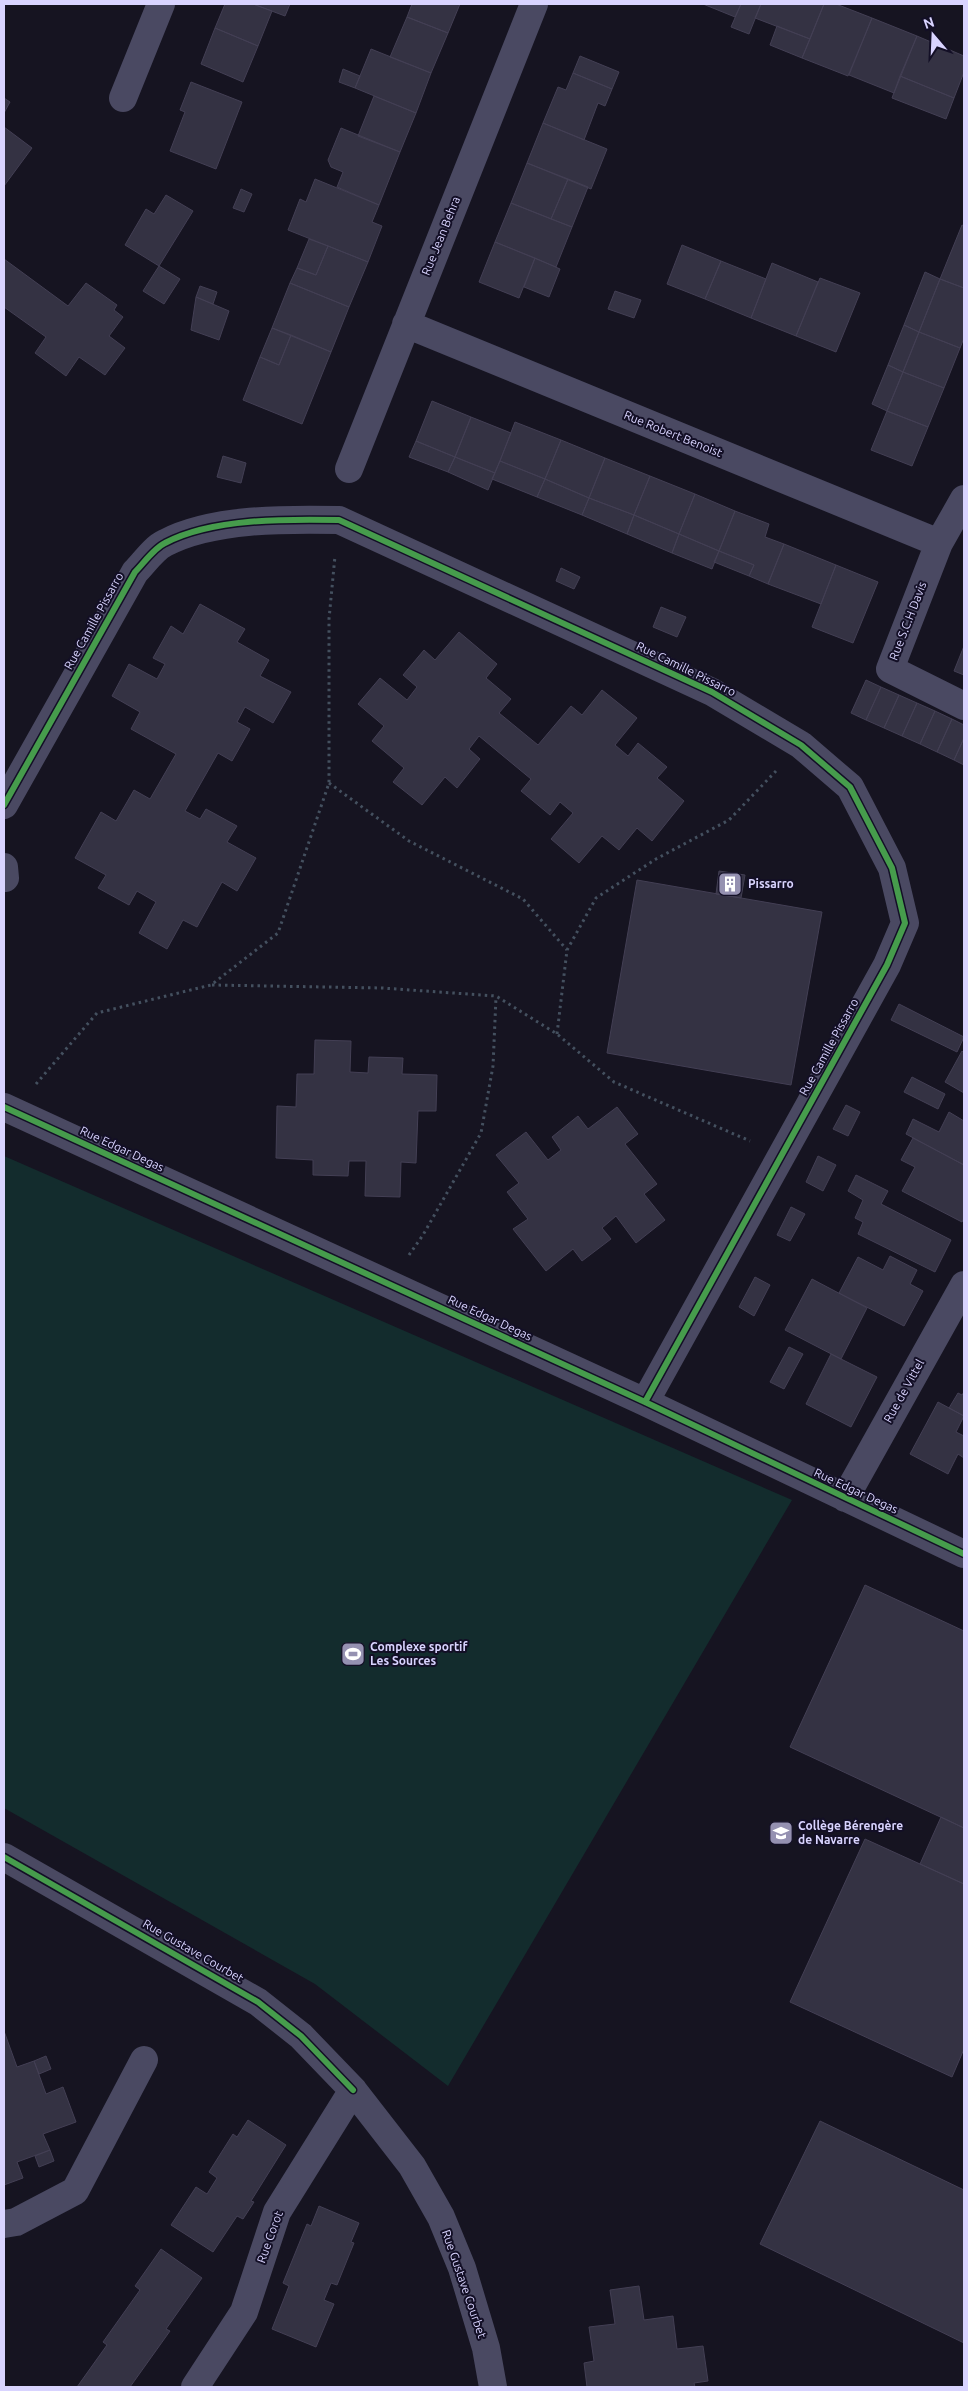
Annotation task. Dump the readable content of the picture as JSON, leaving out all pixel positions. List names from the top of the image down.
{
  "streets": {
    "street": [
      "Rue Jean Behra",
      "Rue Robert Benoist",
      "Rue Camille Pissarro",
      "Rue S.C.H Davis",
      "Rue Edgar Degas",
      "Rue de Vittel",
      "Rue Gustave Courbet",
      "Rue Corot"
    ]
  },
  "crossings": [
    ["Rue Jean Behra", "Rue Robert Benoist"],
    ["Rue Robert Benoist", "Rue S.C.H Davis"],
    ["Rue Camille Pissarro", "Rue Edgar Degas"],
    ["Rue Edgar Degas", "Rue de Vittel"],
    ["Rue Gustave Courbet", "Rue Corot"]
  ],
  "places": {
    "building": ["Pissarro"],
    "sports": ["Complexe sportif Les Sources"],
    "school or university": ["Collège Bérengère de Navarre"]
  },
  "north": "top"
}
